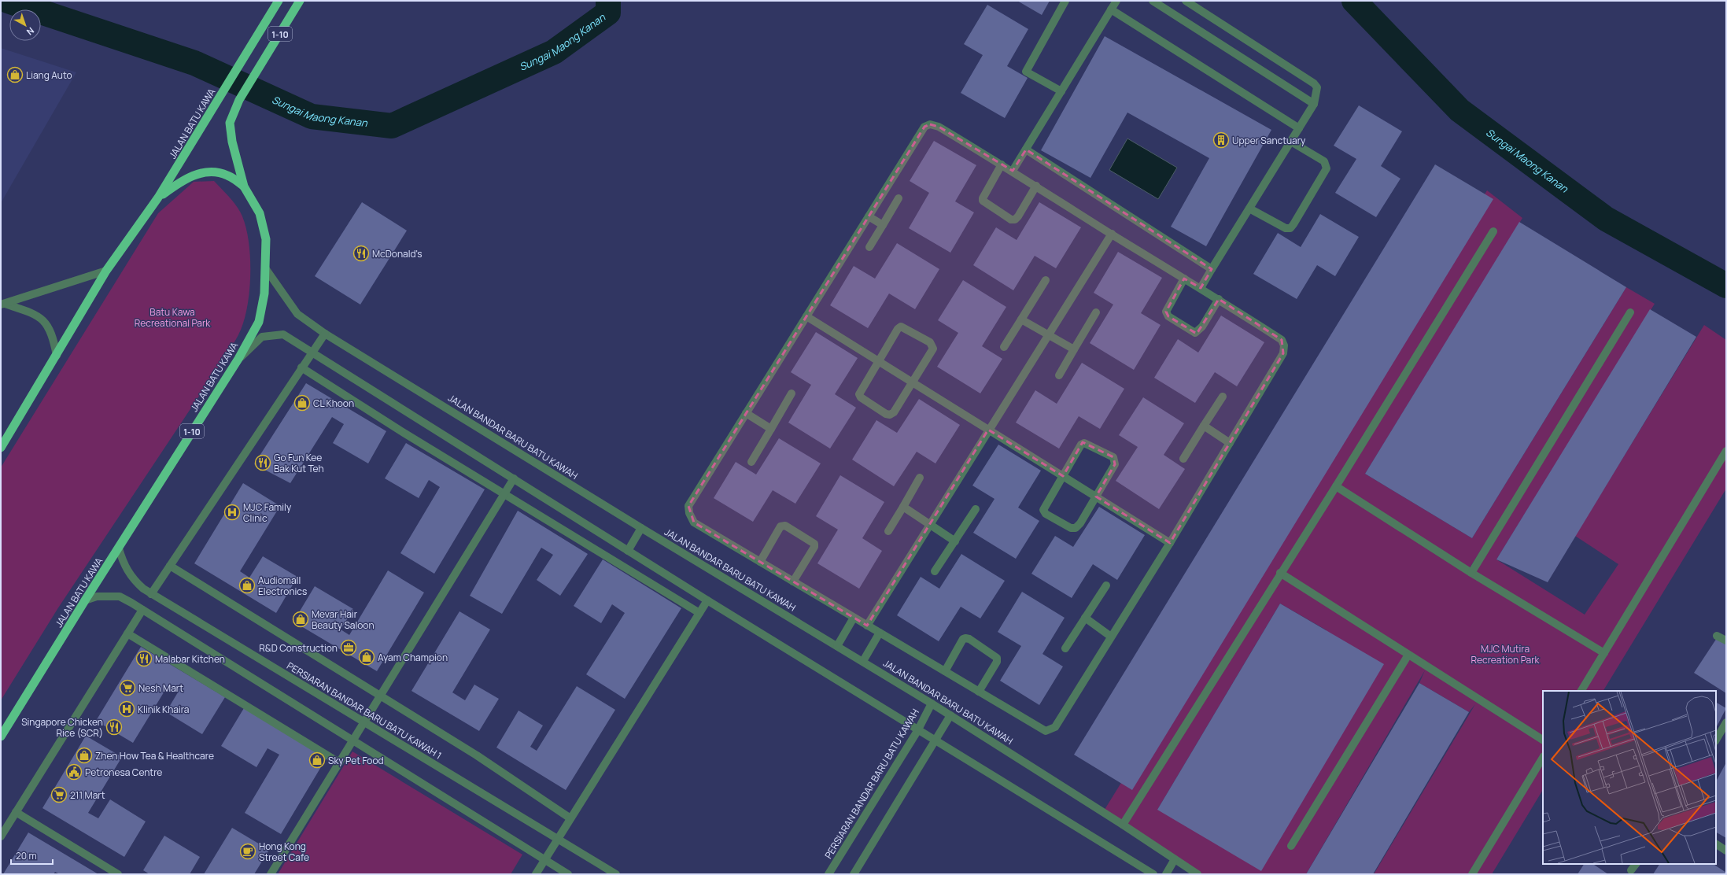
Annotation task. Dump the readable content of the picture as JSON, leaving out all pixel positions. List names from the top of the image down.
{
  "streets": {
    "highway": ["1-10", "JALAN BATU KAWA"],
    "street": ["JALAN BANDAR BARU BATU KAWAH", "PERSIARAN BANDAR BARU BATU KAWAH 1", "PERSIARAN BANDAR BARU BATU KAWAH"]
  },
  "crossings": [
    ["JALAN BATU KAWA", "JALAN BANDAR BARU BATU KAWAH"],
    ["JALAN BATU KAWA", "PERSIARAN BANDAR BARU BATU KAWAH 1"],
    ["JALAN BANDAR BARU BATU KAWAH", "PERSIARAN BANDAR BARU BATU KAWAH"]
  ],
  "water": ["Sungai Maong Kanan"],
  "parks": ["Batu Kawa Recreational Park", "MJC Mutira Recreation Park"],
  "places": {
    "shop": [
      "Liang Auto",
      "CL Khoon",
      "Audiomall Electronics",
      "Mevar Hair Beauty Saloon",
      "Ayam Champion",
      "Zhen How Tea & Healthcare",
      "Sky Pet Food"
    ],
    "building": ["Upper Sanctuary"],
    "restaurant": [
      "McDonald's",
      "Go Fun Kee Bak Kut Teh",
      "Malabar Kitchen",
      "Singapore Chicken Rice (SCR)"
    ],
    "hospital": ["MJC Family Clinic", "Klinik Khaira"],
    "office": ["R&D Construction"],
    "supermarket": ["Nesh Mart", "211 Mart"],
    "public building": ["Petronesa Centre"],
    "cafe": ["Hong Kong Street Cafe"]
  },
  "scale_bar": "20 m",
  "north": "bottom right"
}
